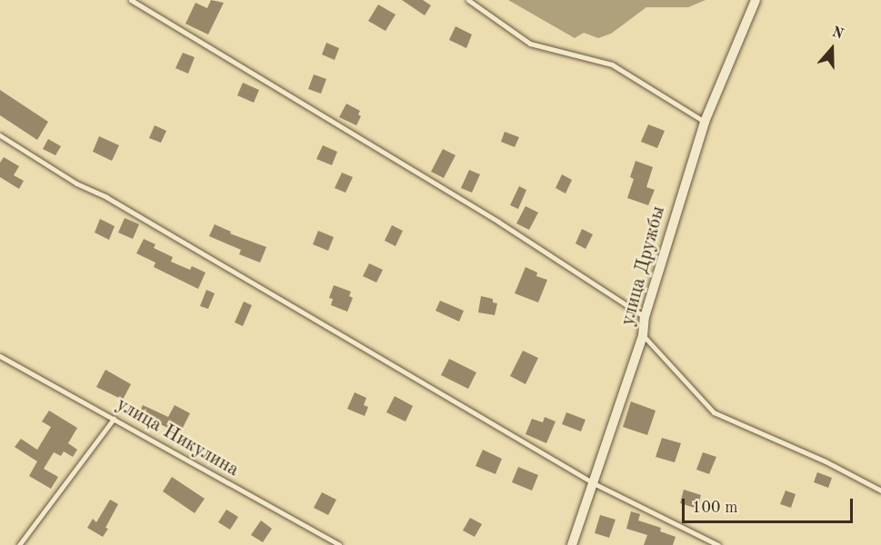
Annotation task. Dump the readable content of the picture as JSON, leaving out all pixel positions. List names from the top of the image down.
{
  "streets": {
    "street": ["улица Дружбы"],
    "lane": ["улица Никулина"]
  },
  "scale_bar": "100 m",
  "north": "top"
}
